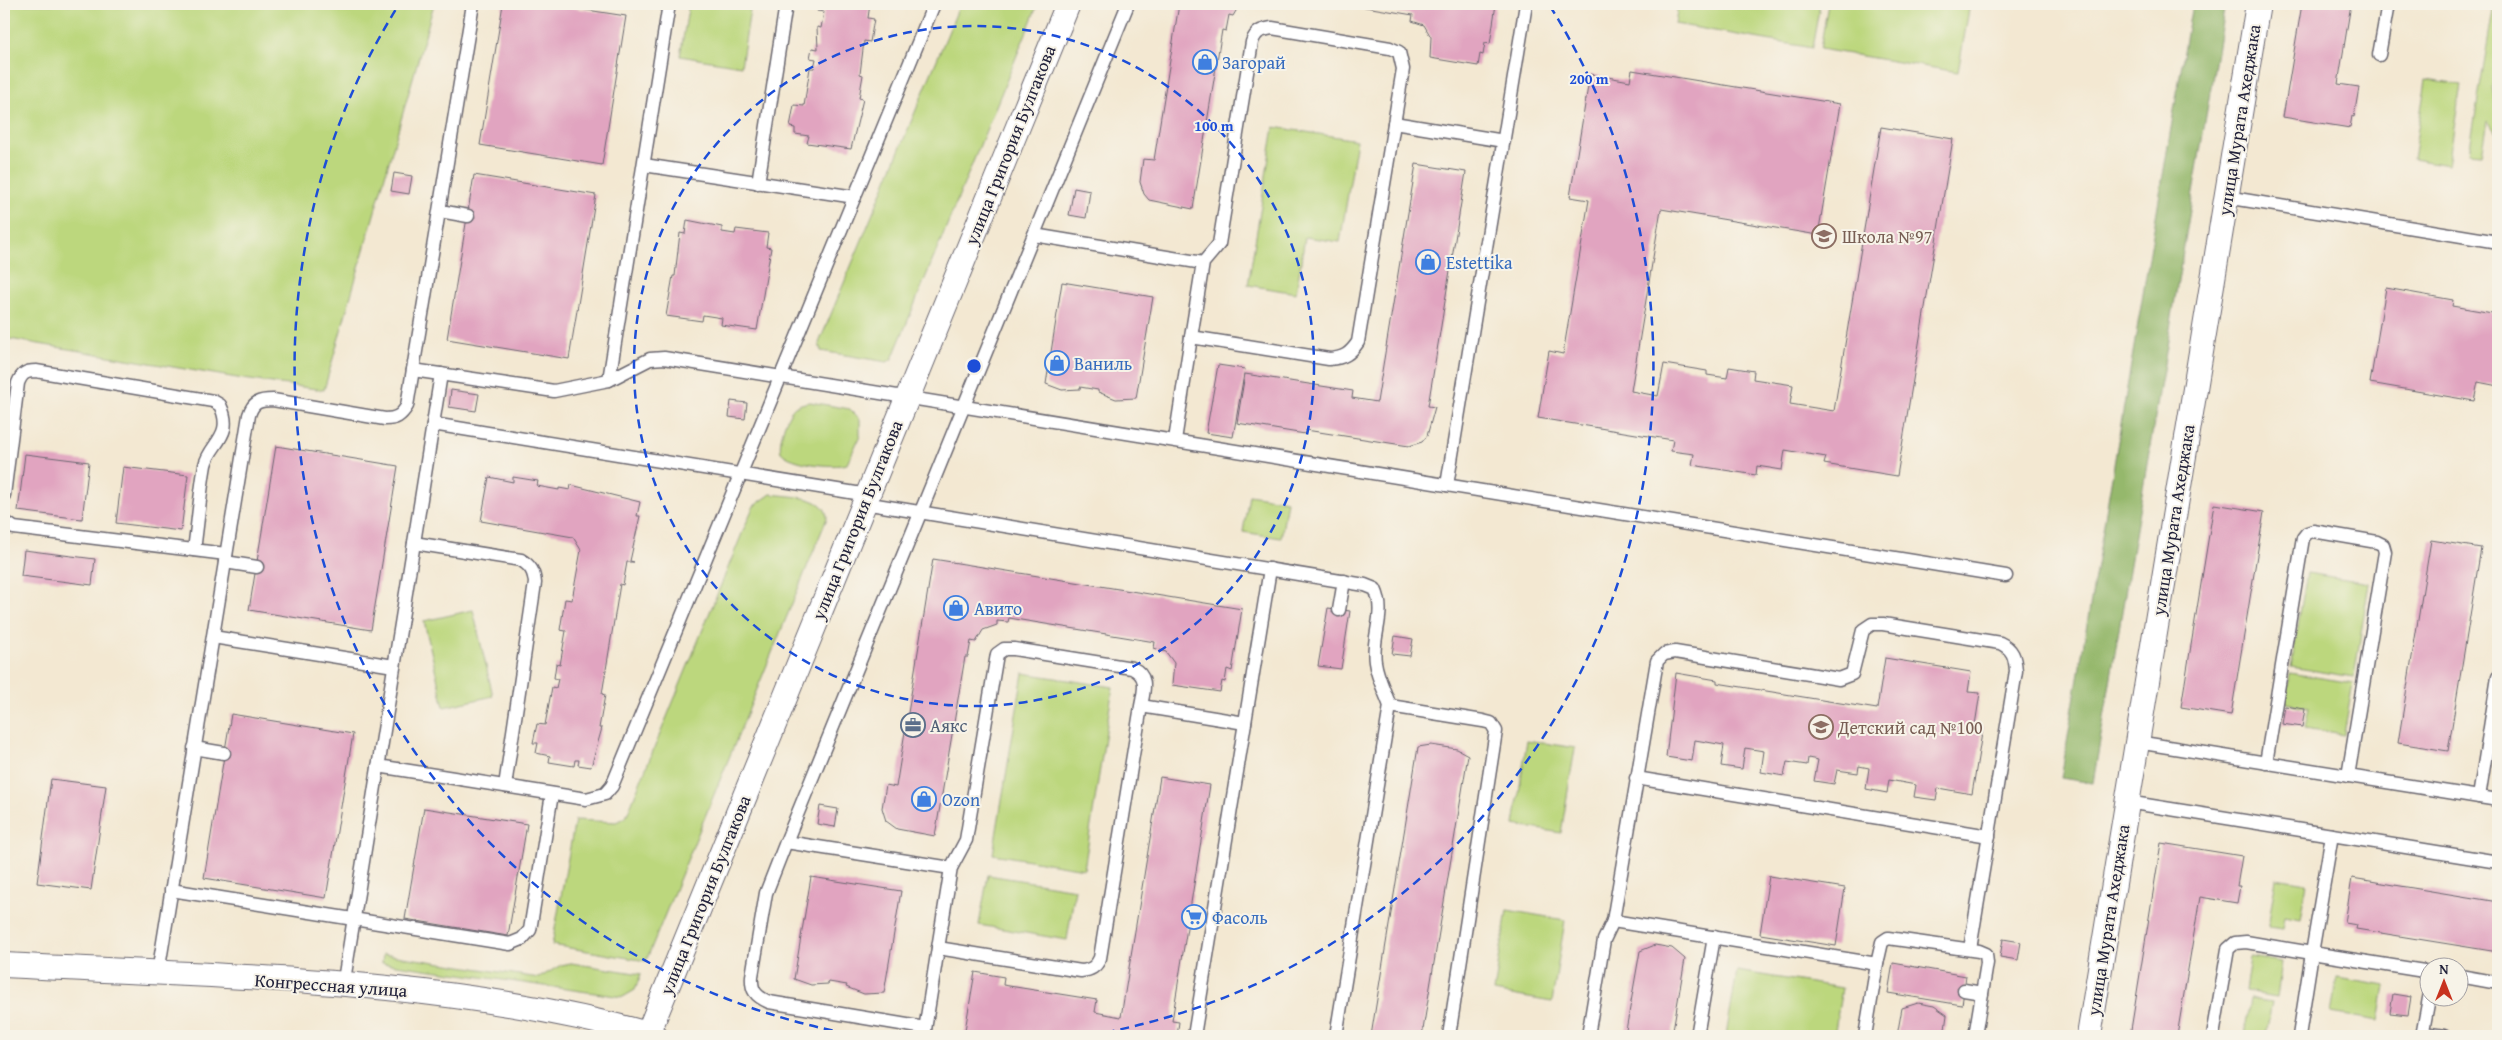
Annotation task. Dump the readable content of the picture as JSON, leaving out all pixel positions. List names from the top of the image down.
{
  "streets": {
    "street": ["улица Мурата Ахеджака", "улица Григория Булгакова", "Конгрессная улица"]
  },
  "crossings": [
    ["улица Григория Булгакова", "Конгрессная улица"]
  ],
  "places": {
    "shop": [
      "Загорай",
      "Estettika",
      "Ваниль",
      "Авито",
      "Ozon"
    ],
    "school or university": ["Школа №97", "Детский сад №100"],
    "office": ["Аякс"],
    "supermarket": ["Фасоль"]
  },
  "north": "top",
  "rings": ["200 m", "100 m"]
}
